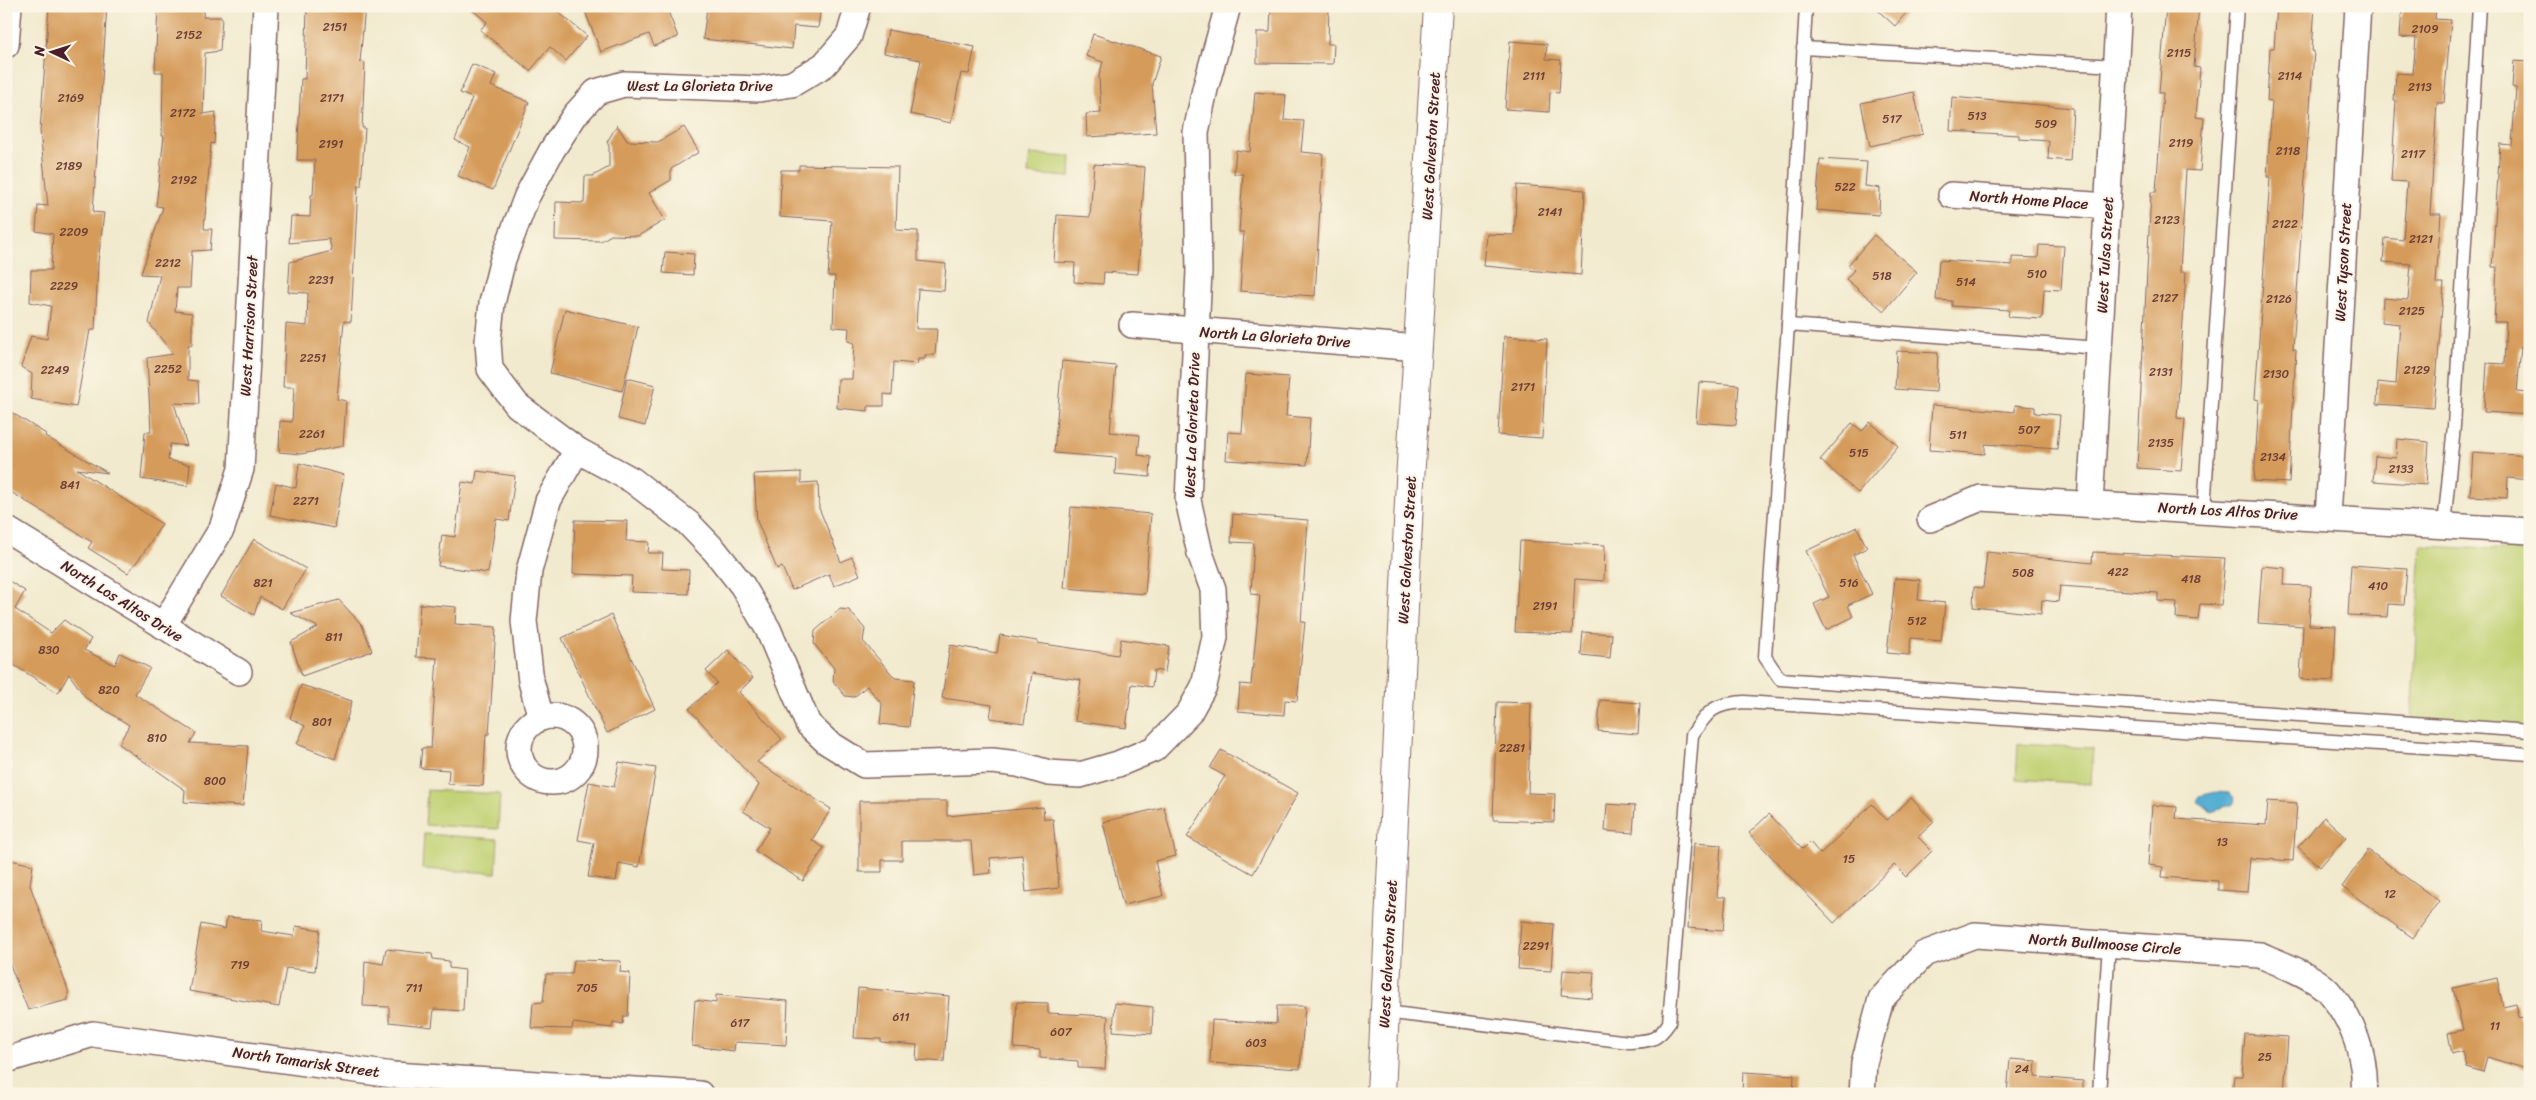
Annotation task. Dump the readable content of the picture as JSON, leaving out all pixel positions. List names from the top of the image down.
{
  "streets": {
    "street": [
      "West La Glorieta Drive",
      "West Galveston Street",
      "North Home Place",
      "West Tulsa Street",
      "West Tyson Street",
      "West Harrison Street",
      "North La Glorieta Drive",
      "North Los Altos Drive",
      "North Bullmoose Circle",
      "North Tamarisk Street"
    ]
  },
  "crossings": [
    ["West La Glorieta Drive", "North La Glorieta Drive"],
    ["West Galveston Street", "North La Glorieta Drive"],
    ["North Home Place", "West Tulsa Street"],
    ["West Tulsa Street", "North Los Altos Drive"],
    ["West Tyson Street", "North Los Altos Drive"],
    ["West Harrison Street", "North Los Altos Drive"]
  ],
  "house_numbers": [
    "2151",
    "2109",
    "2152",
    "2115",
    "2111",
    "2114",
    "2113",
    "2169",
    "2171",
    "2172",
    "513",
    "517",
    "509",
    "2119",
    "2191",
    "2118",
    "2117",
    "2189",
    "2192",
    "522",
    "2141",
    "2123",
    "2122",
    "2209",
    "2121",
    "2212",
    "510",
    "518",
    "2231",
    "514",
    "2229",
    "2127",
    "2126",
    "2125",
    "2251",
    "2252",
    "2249",
    "2129",
    "2131",
    "2130",
    "2171",
    "507",
    "2261",
    "511",
    "2135",
    "515",
    "2134",
    "2133",
    "841",
    "2271",
    "422",
    "508",
    "418",
    "821",
    "516",
    "410",
    "2191",
    "512",
    "811",
    "830",
    "820",
    "801",
    "810",
    "2281",
    "800",
    "13",
    "15",
    "12",
    "2291",
    "719",
    "711",
    "705",
    "611",
    "617",
    "11",
    "607",
    "603",
    "25",
    "24"
  ],
  "north": "left"
}
